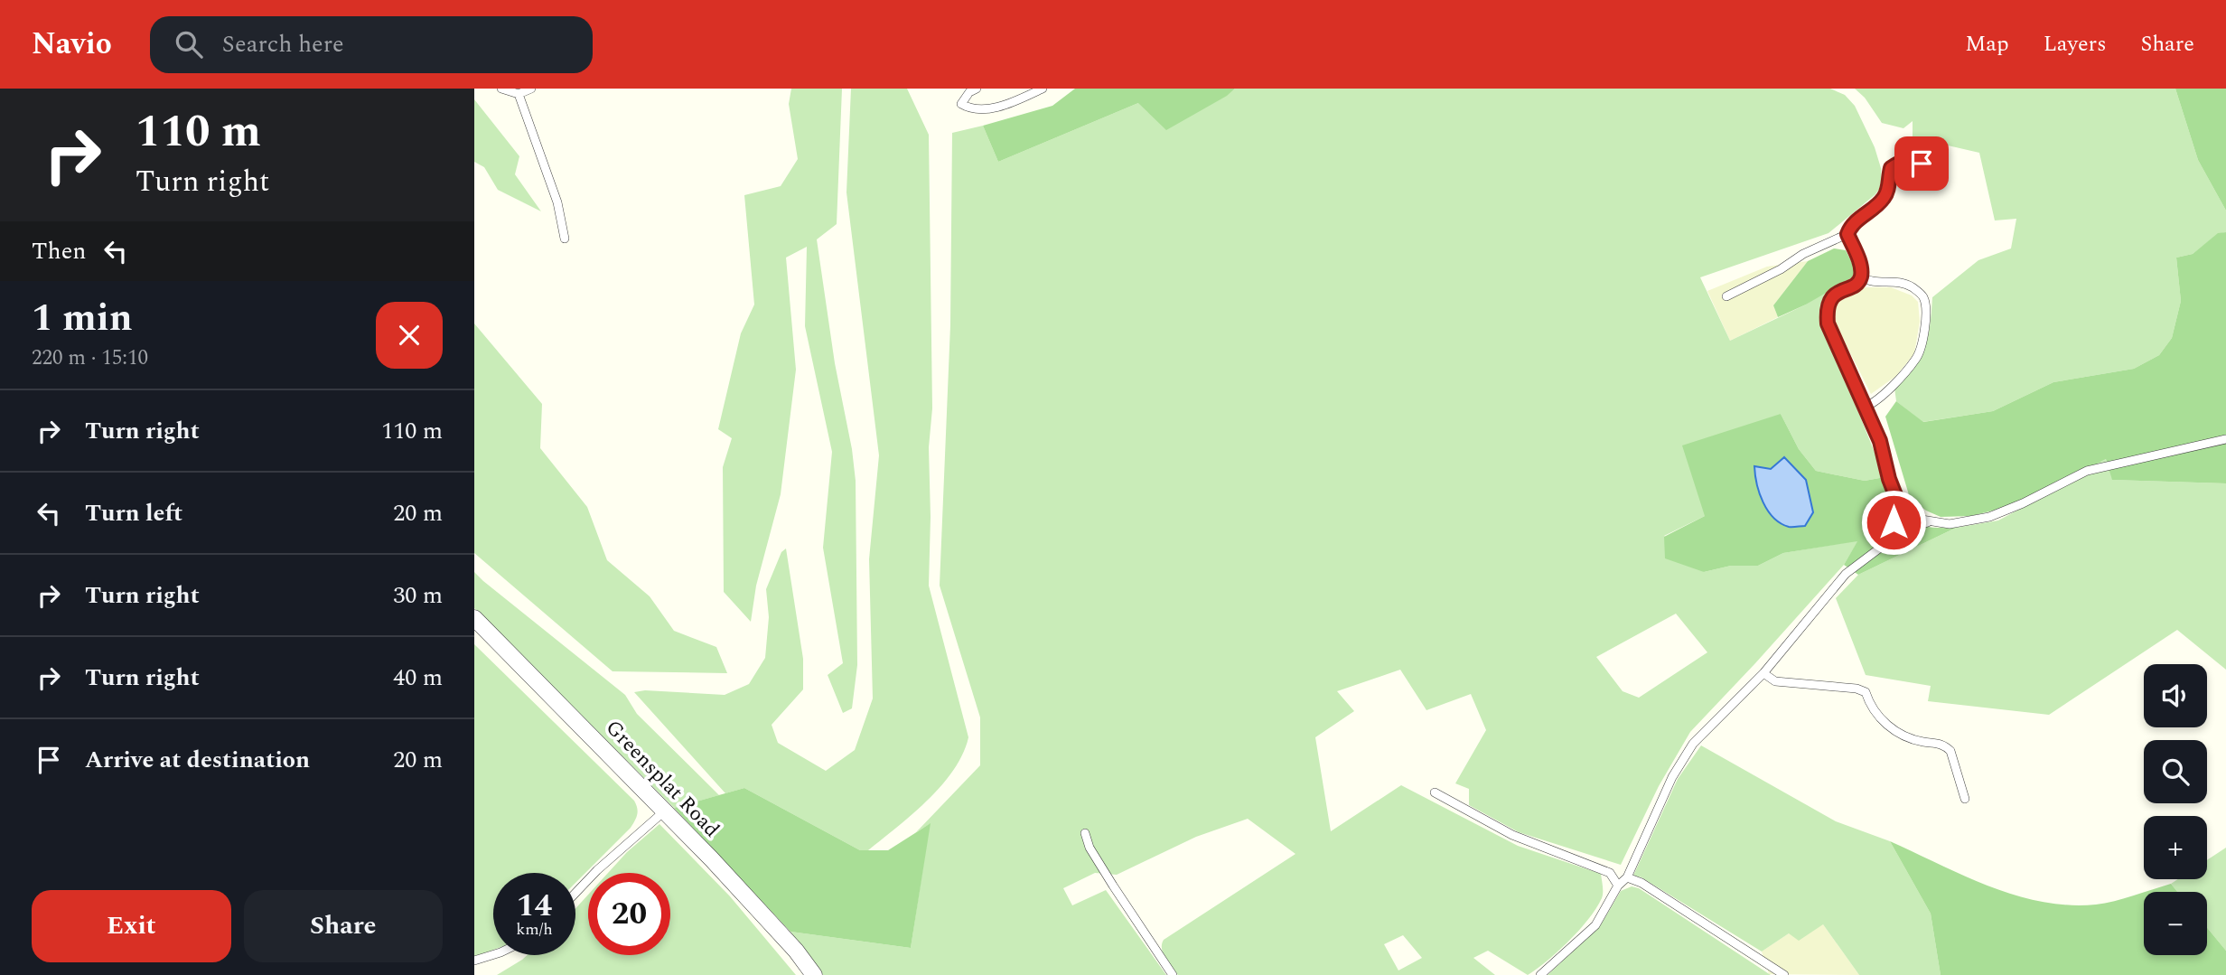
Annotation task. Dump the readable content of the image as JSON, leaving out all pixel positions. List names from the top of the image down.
{
  "streets": {
    "street": ["Greensplat Road"]
  },
  "page": {
    "header": "Navio",
    "search": "Search here",
    "nav": ["Map", "Layers", "Share"],
    "turn": ["110 m", "Turn right"],
    "then": "Then",
    "heading": ["1 min", "220 m · 15:10"],
    "list": [
      {
        "name": "Turn right",
        "value": "110 m"
      },
      {
        "name": "Turn left",
        "value": "20 m"
      },
      {
        "name": "Turn right",
        "value": "30 m"
      },
      {
        "name": "Turn right",
        "value": "40 m"
      },
      {
        "name": "Arrive at destination",
        "value": "20 m"
      }
    ],
    "map_buttons": ["+", "−"],
    "speed": "14 km/h",
    "limit": "20",
    "buttons": ["Exit", "Share"]
  }
}
